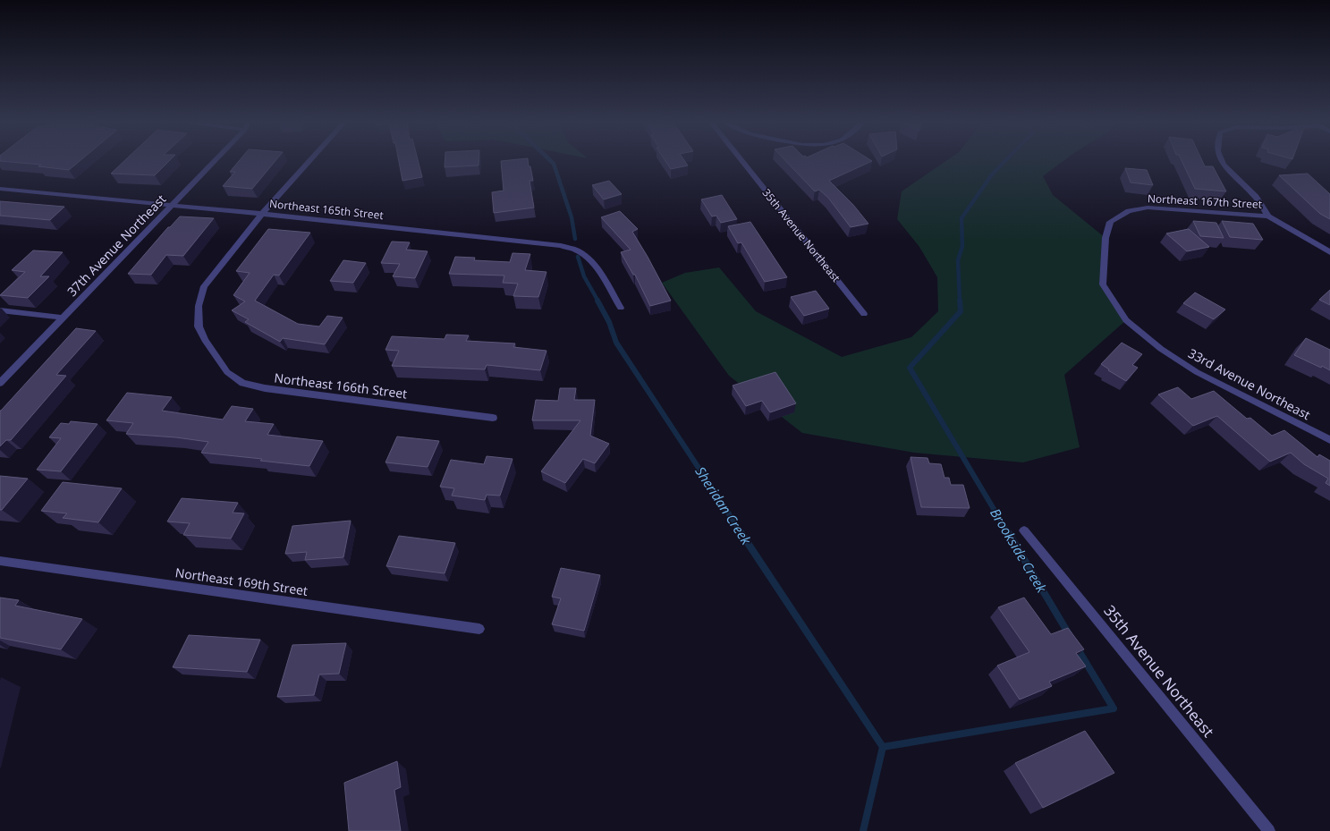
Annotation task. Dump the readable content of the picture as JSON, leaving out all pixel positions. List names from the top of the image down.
{
  "streets": {
    "street": [
      "Northeast 167th Street",
      "Northeast 165th Street",
      "35th Avenue Northeast",
      "37th Avenue Northeast",
      "33rd Avenue Northeast",
      "Northeast 166th Street",
      "Northeast 169th Street"
    ]
  },
  "crossings": [
    ["Northeast 167th Street", "33rd Avenue Northeast"],
    ["Northeast 165th Street", "37th Avenue Northeast"],
    ["Northeast 165th Street", "Northeast 166th Street"]
  ],
  "water": ["Sheridan Creek", "Brookside Creek"]
}
